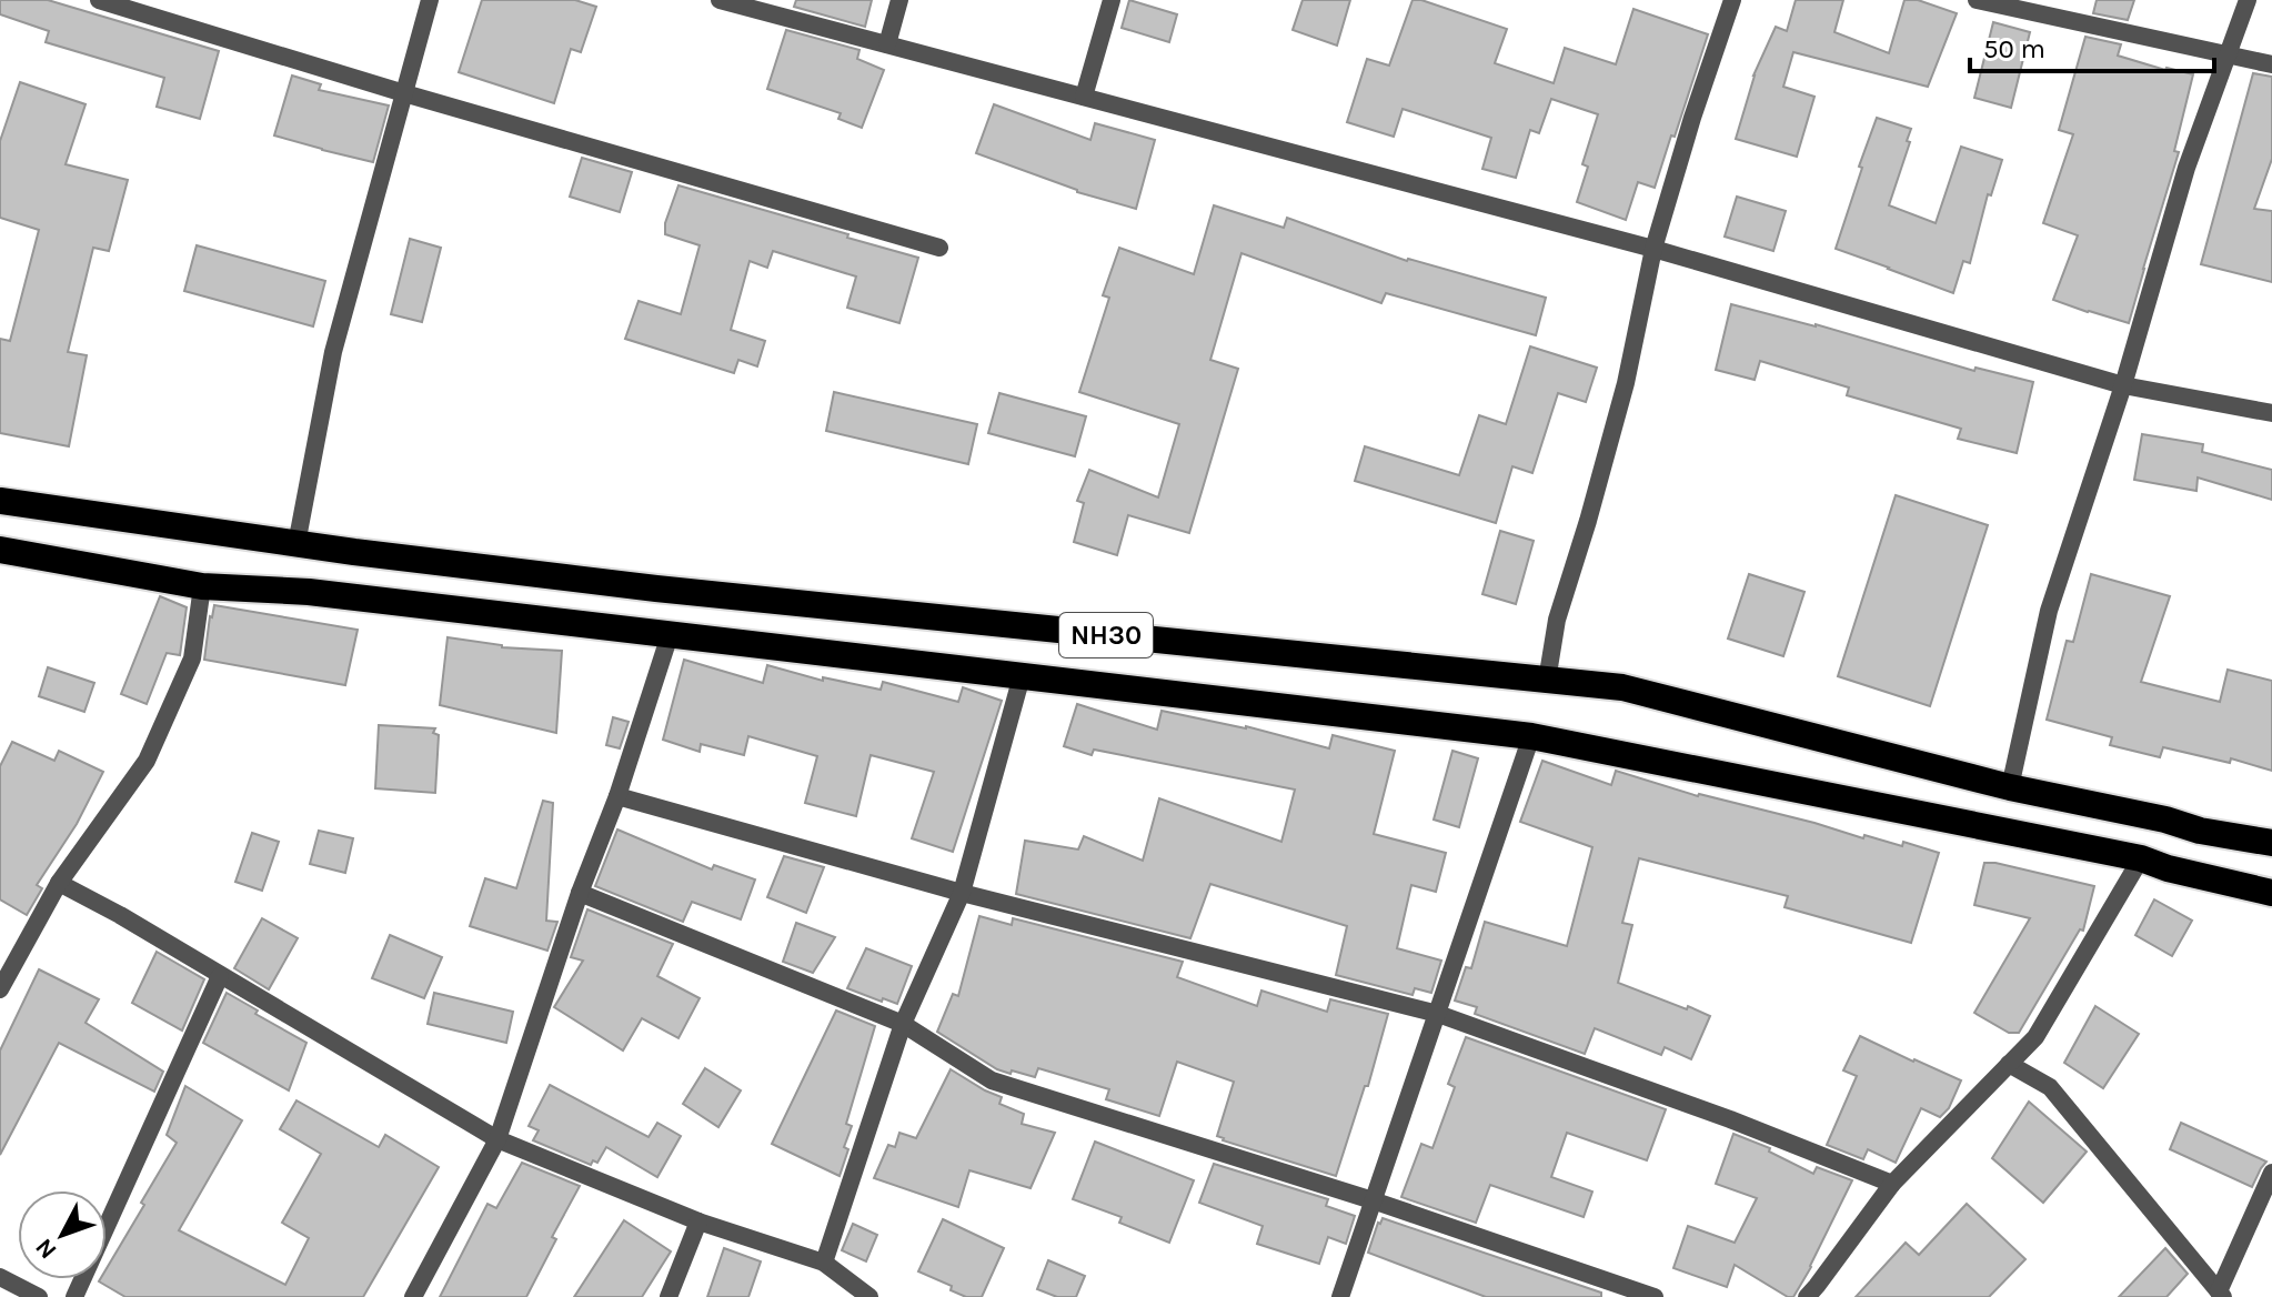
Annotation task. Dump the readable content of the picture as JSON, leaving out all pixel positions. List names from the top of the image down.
{
  "streets": {
    "highway": ["NH30"]
  },
  "scale_bar": "50 m",
  "north": "bottom left"
}
